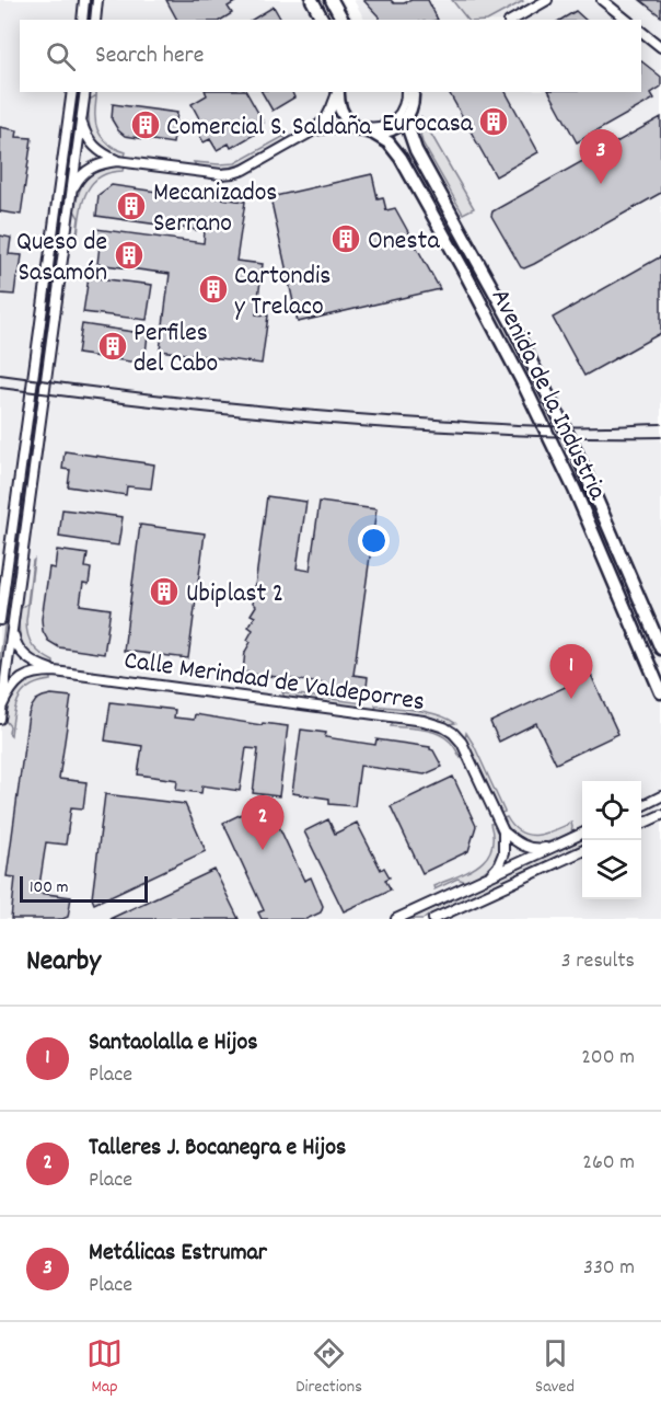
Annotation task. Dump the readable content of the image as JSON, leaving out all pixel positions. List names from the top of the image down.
{
  "streets": {
    "main road": ["Avenida de la Industria"],
    "street": ["Calle Merindad de Valdeporres"]
  },
  "places": {
    "building": [
      "Eurocasa",
      "Comercial S. Saldaña",
      "Mecanizados Serrano",
      "Onesta",
      "Queso de Sasamón",
      "Cartondis y Trelaco",
      "Perfiles del Cabo",
      "Ubiplast 2"
    ]
  },
  "scale_bar": "100 m",
  "page": {
    "search": "Search here",
    "pins": ["3", "1", "2"],
    "scale": "100 m",
    "heading": ["Nearby", "3 results"],
    "list": [
      {
        "mark": "1",
        "name": "Santaolalla e Hijos",
        "note": "Place",
        "value": "200 m"
      },
      {
        "mark": "2",
        "name": "Talleres J. Bocanegra e Hijos",
        "note": "Place",
        "value": "260 m"
      },
      {
        "mark": "3",
        "name": "Metálicas Estrumar",
        "note": "Place",
        "value": "330 m"
      }
    ],
    "nav": ["Map", "Directions", "Saved"]
  }
}
